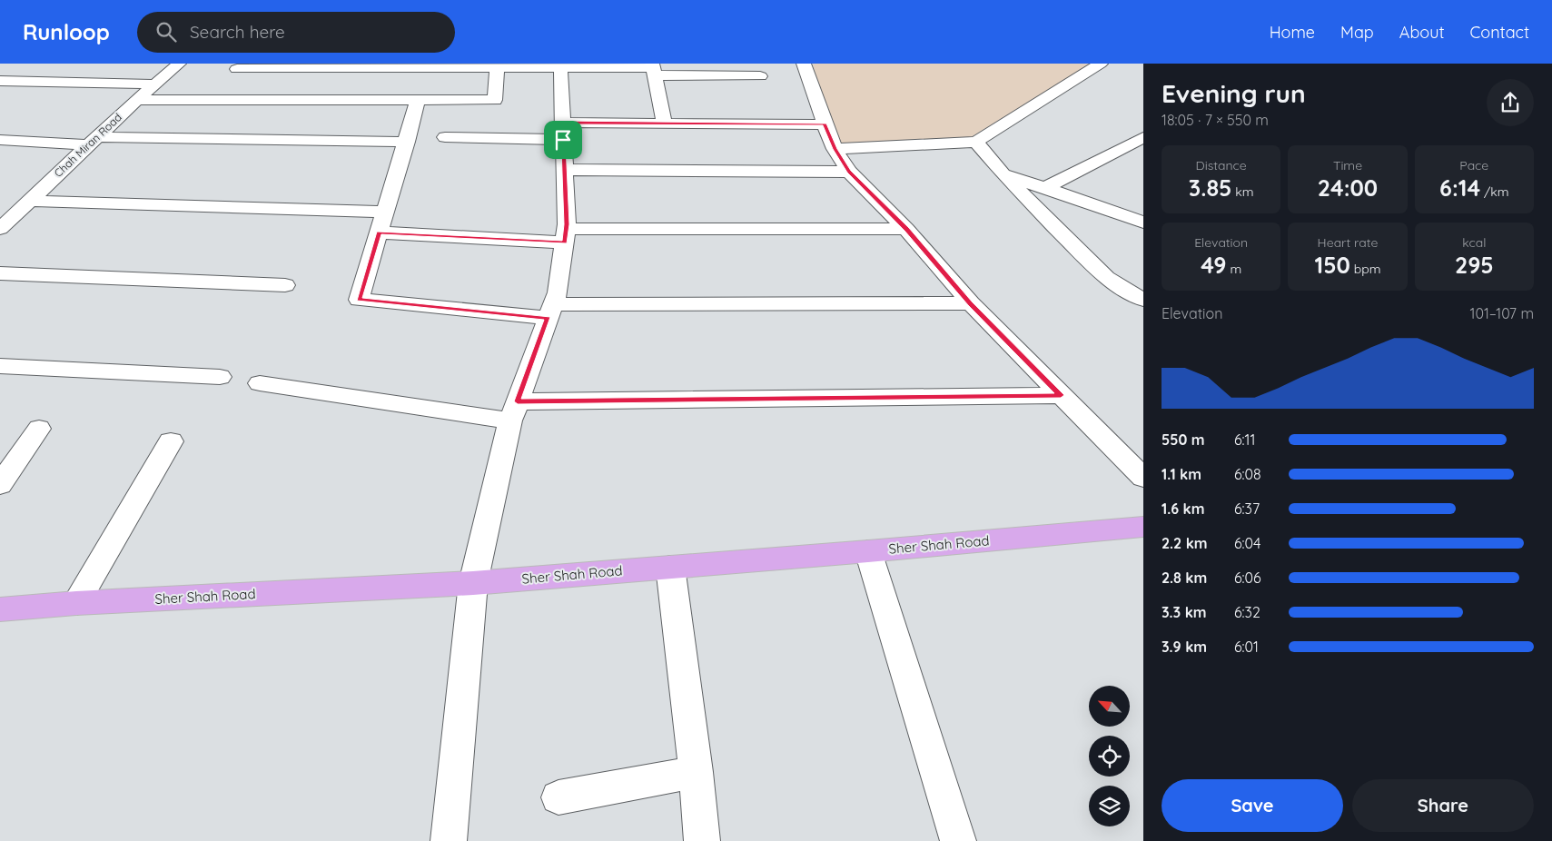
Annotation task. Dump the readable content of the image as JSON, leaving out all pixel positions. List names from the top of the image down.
{
  "streets": {
    "main road": ["Sher Shah Road"],
    "street": ["Chah Miran Road"]
  },
  "north": "top left",
  "page": {
    "header": "Runloop",
    "search": "Search here",
    "nav": [
      "Home",
      "Map",
      "About",
      "Contact"
    ],
    "heading": ["Evening run", "18:05 · 7 × 550 m"],
    "stats": [
      ["Distance", "3.85 km"],
      ["Time", "24:00"],
      ["Pace", "6:14 /km"],
      ["Elevation", "49 m"],
      ["Heart rate", "150 bpm"],
      ["kcal", "295"]
    ],
    "chart": ["Elevation", "101–107 m"],
    "list": [
      {
        "name": "550 m",
        "note": "6:11"
      },
      {
        "name": "1.1 km",
        "note": "6:08"
      },
      {
        "name": "1.6 km",
        "note": "6:37"
      },
      {
        "name": "2.2 km",
        "note": "6:04"
      },
      {
        "name": "2.8 km",
        "note": "6:06"
      },
      {
        "name": "3.3 km",
        "note": "6:32"
      },
      {
        "name": "3.9 km",
        "note": "6:01"
      }
    ],
    "buttons": ["Save", "Share"]
  }
}
